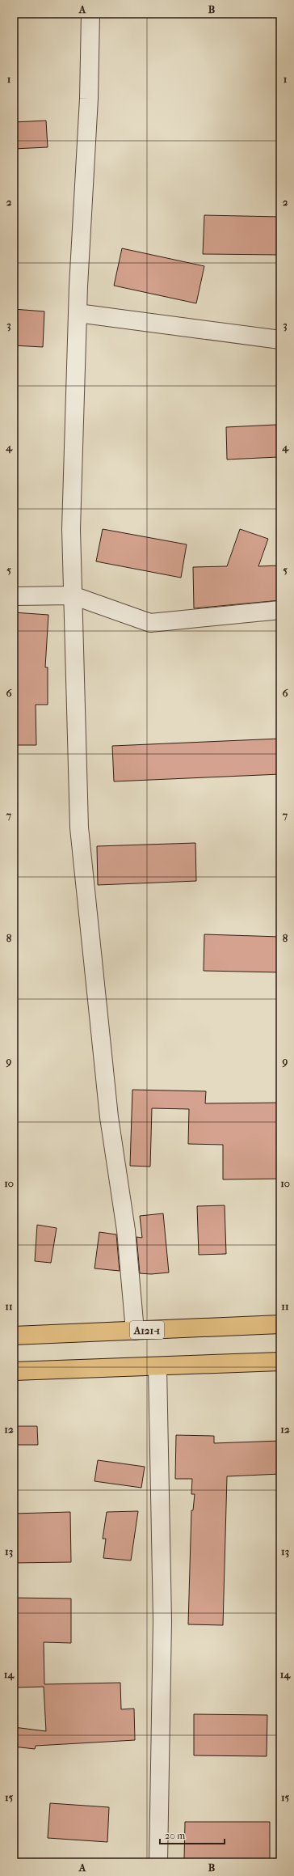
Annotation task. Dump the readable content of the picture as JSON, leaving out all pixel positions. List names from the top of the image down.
{
  "streets": {
    "highway": ["A121-1"]
  },
  "scale_bar": "20 m",
  "grid": {
    "columns": ["A", "B"],
    "rows": [
      "1",
      "2",
      "3",
      "4",
      "5",
      "6",
      "7",
      "8",
      "9",
      "10",
      "11",
      "12",
      "13",
      "14",
      "15"
    ]
  }
}
